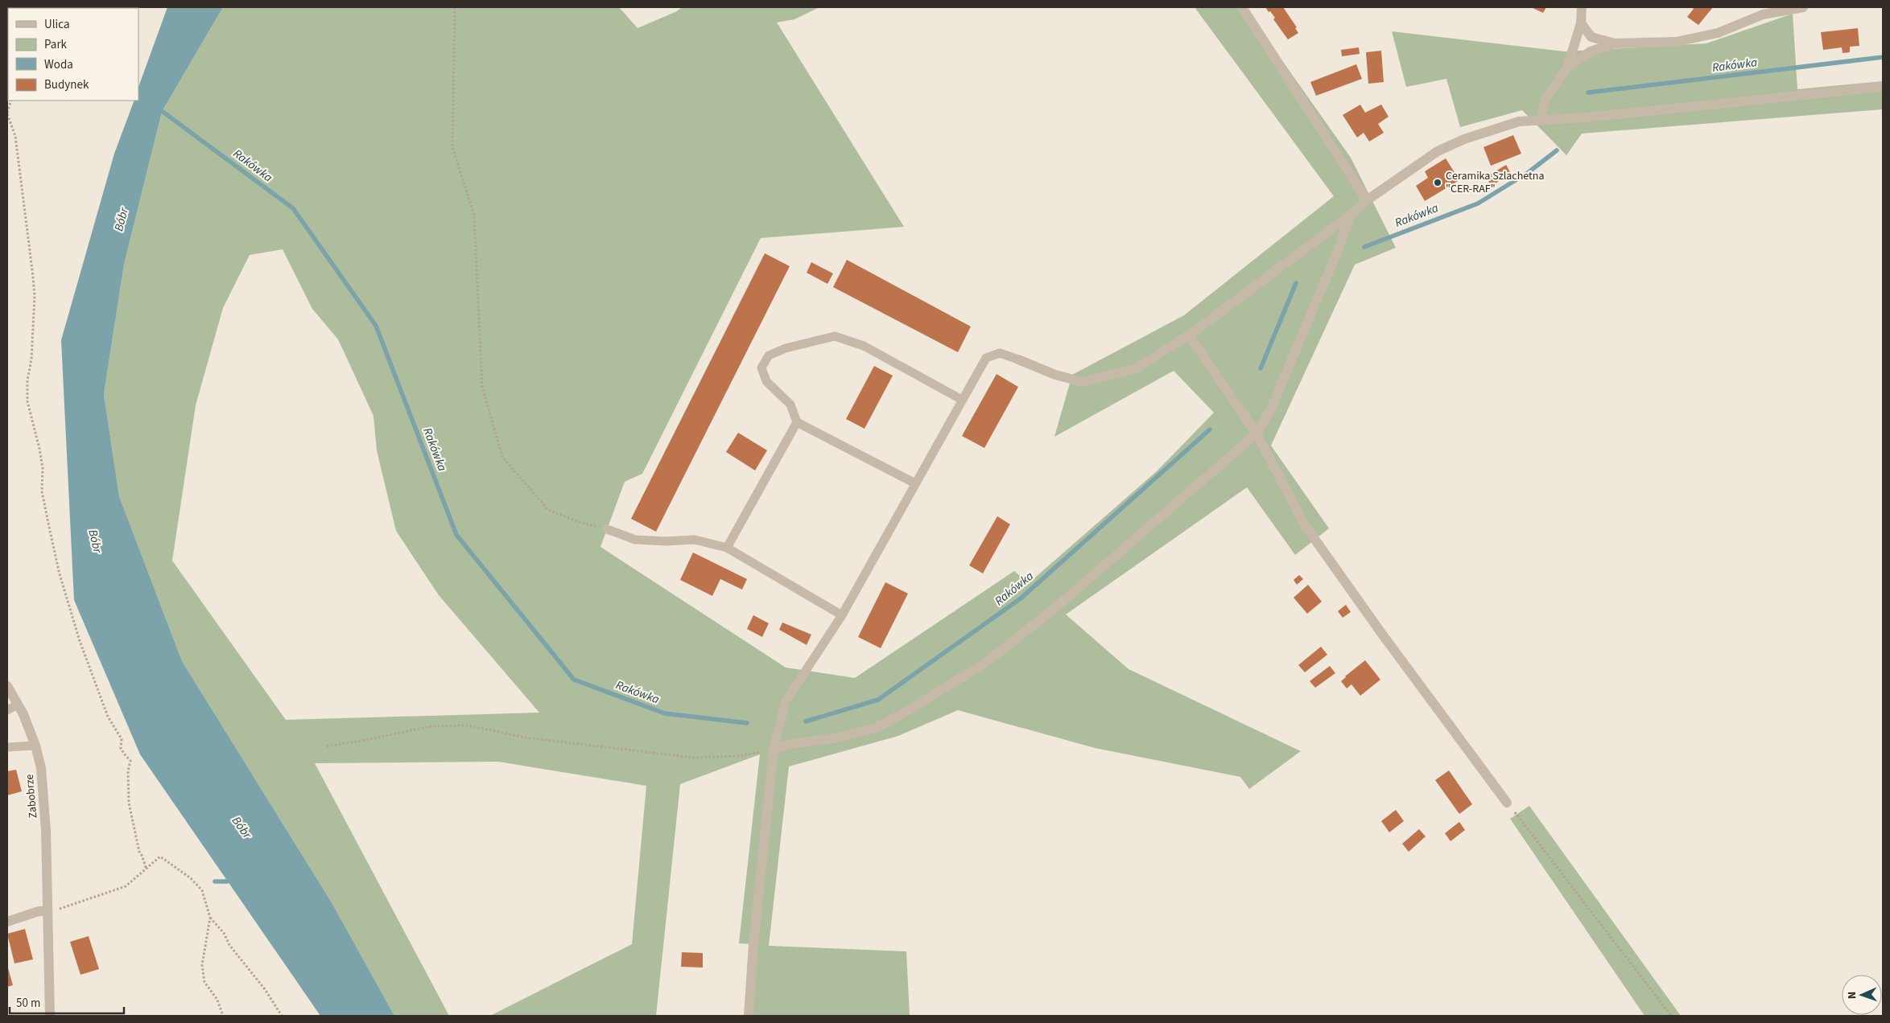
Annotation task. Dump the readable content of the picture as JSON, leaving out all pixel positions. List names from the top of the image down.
{
  "streets": {
    "street": ["Zabobrze"]
  },
  "water": ["Rakówka", "Bóbr"],
  "places": ["Ceramika Szlachetna \"CER-RAF\""],
  "legend": [
    "Ulica",
    "Park",
    "Woda",
    "Budynek"
  ],
  "scale_bar": "50 m",
  "north": "left"
}
